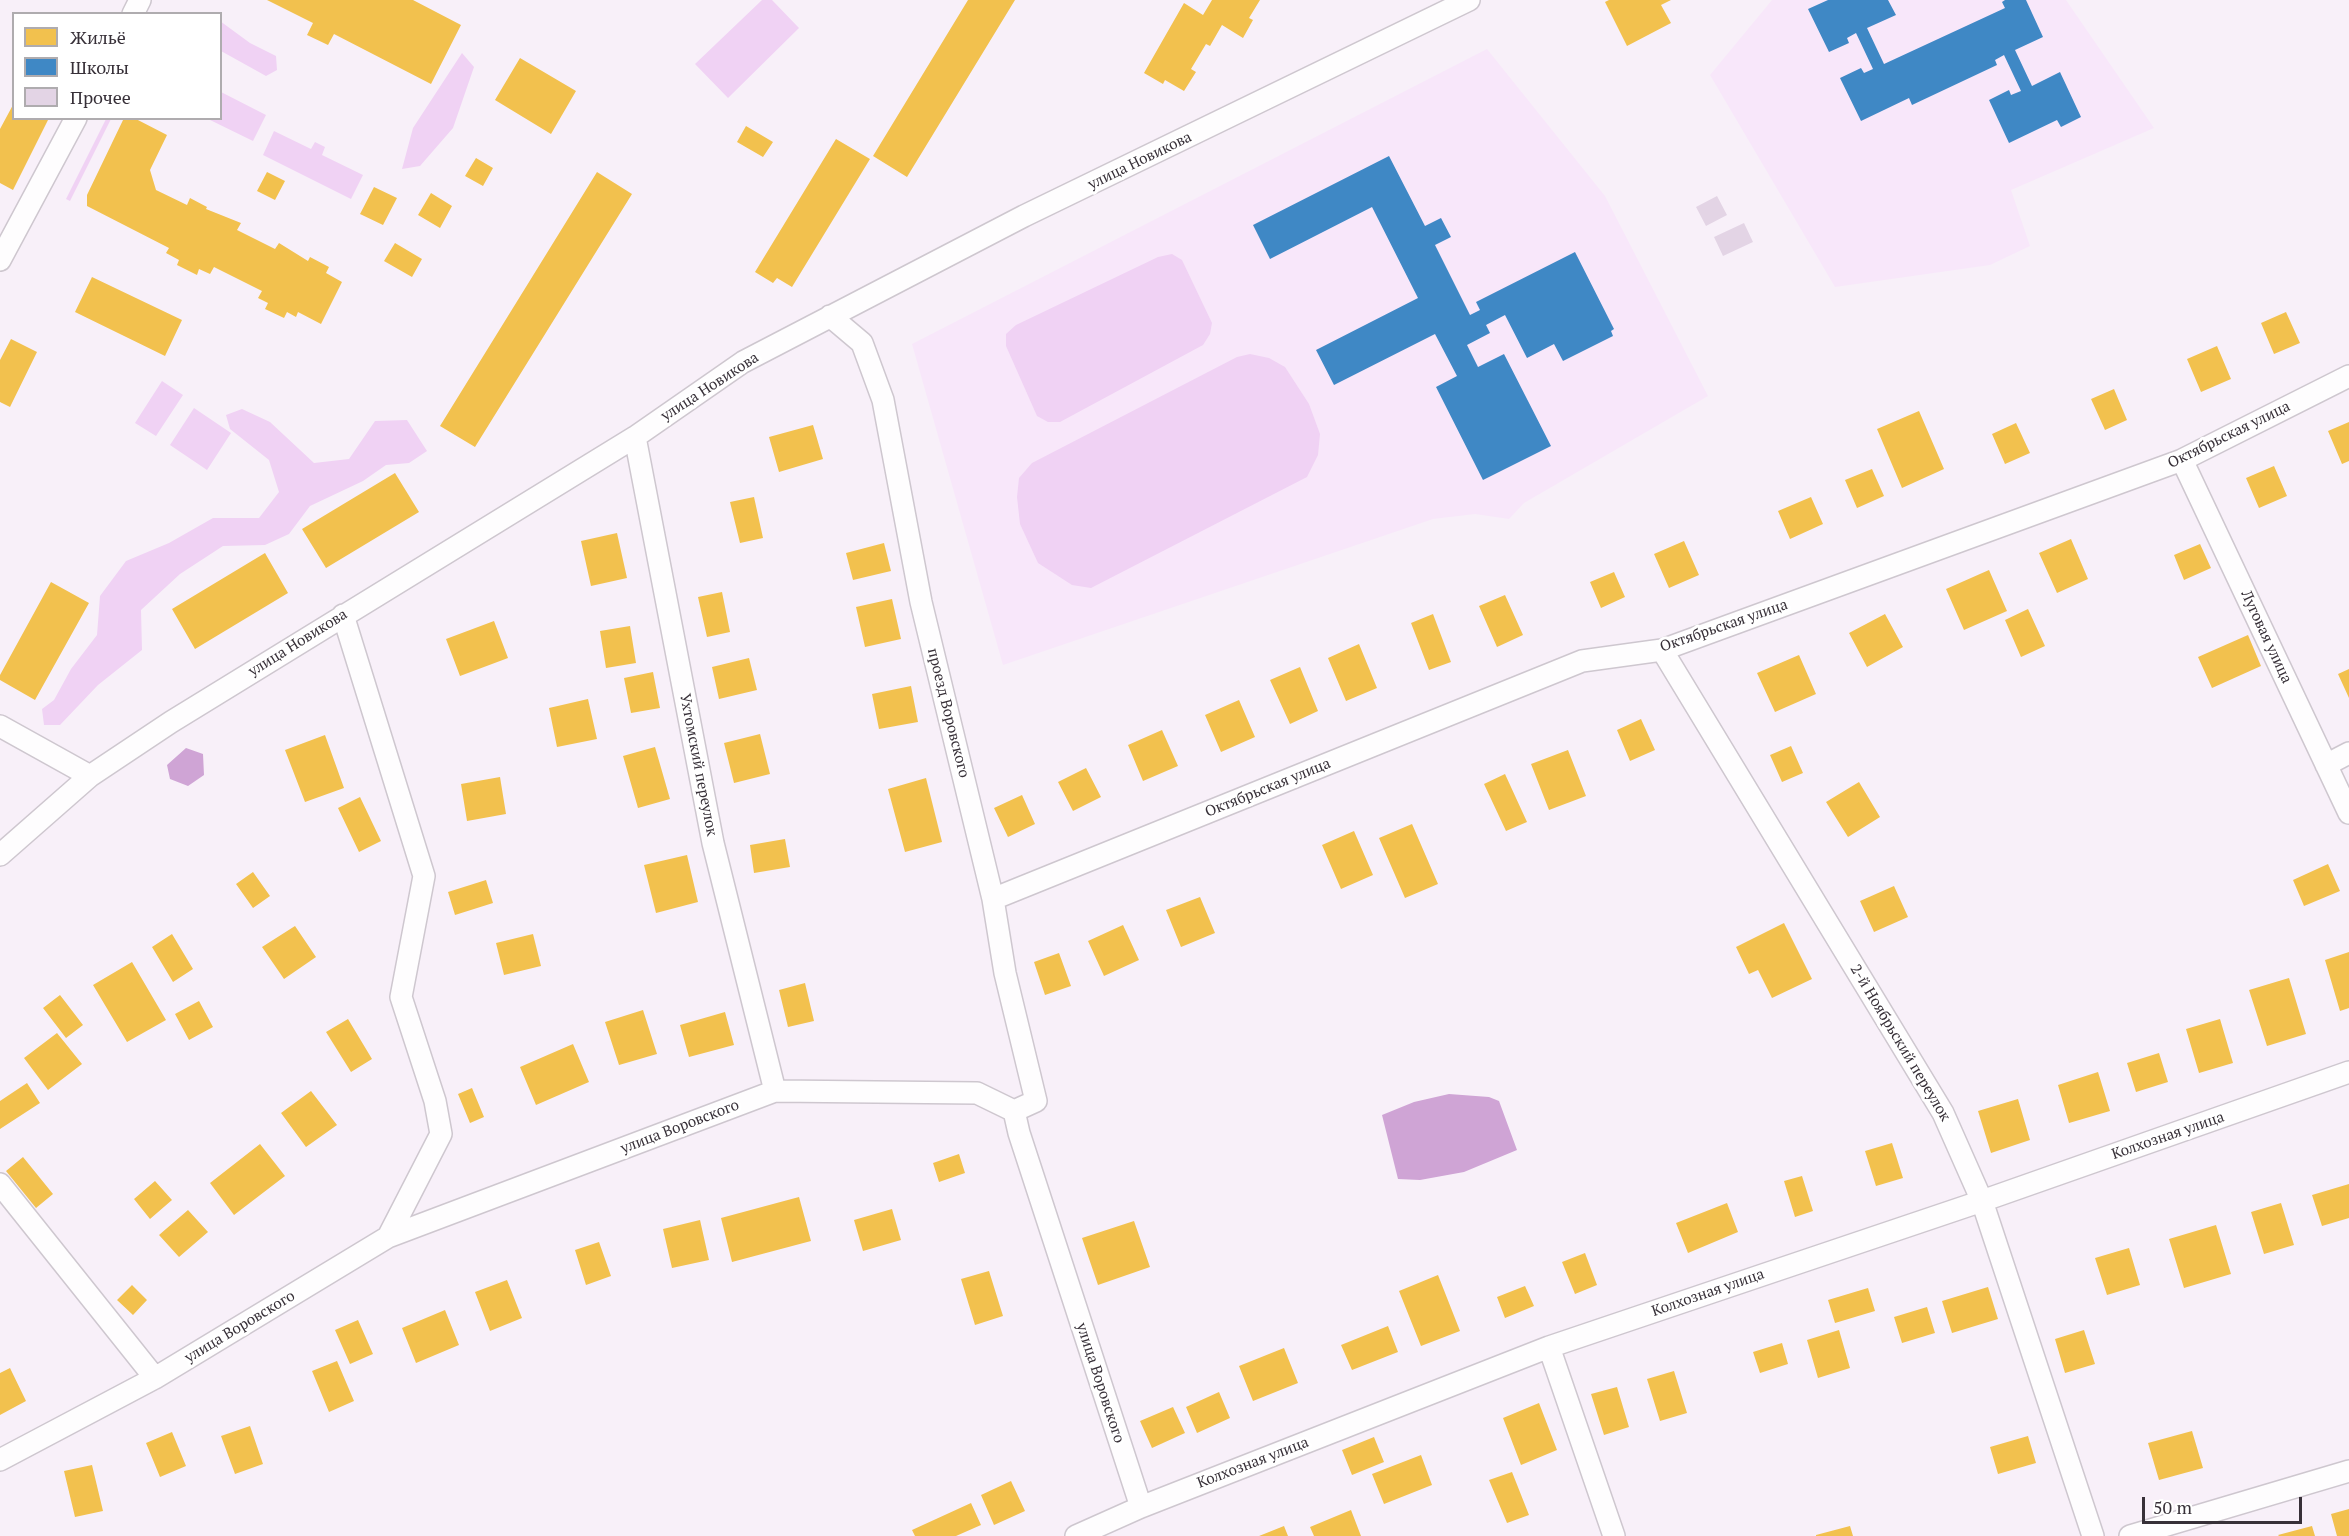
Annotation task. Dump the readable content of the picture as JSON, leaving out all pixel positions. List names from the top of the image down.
{
  "streets": {
    "street": [
      "улица Новикова",
      "Октябрьская улица",
      "Луговая улица",
      "проезд Воровского",
      "Ухтомский переулок",
      "2-й Ноябрьский переулок",
      "улица Воровского",
      "Колхозная улица"
    ]
  },
  "crossings": [
    ["улица Новикова", "проезд Воровского"],
    ["улица Новикова", "Ухтомский переулок"],
    ["Октябрьская улица", "Луговая улица"],
    ["Октябрьская улица", "проезд Воровского"],
    ["Октябрьская улица", "2-й Ноябрьский переулок"],
    ["проезд Воровского", "улица Воровского"],
    ["Ухтомский переулок", "улица Воровского"],
    ["2-й Ноябрьский переулок", "Колхозная улица"],
    ["улица Воровского", "Колхозная улица"]
  ],
  "legend": ["Жильё", "Школы", "Прочее"],
  "scale_bar": "50 m"
}
